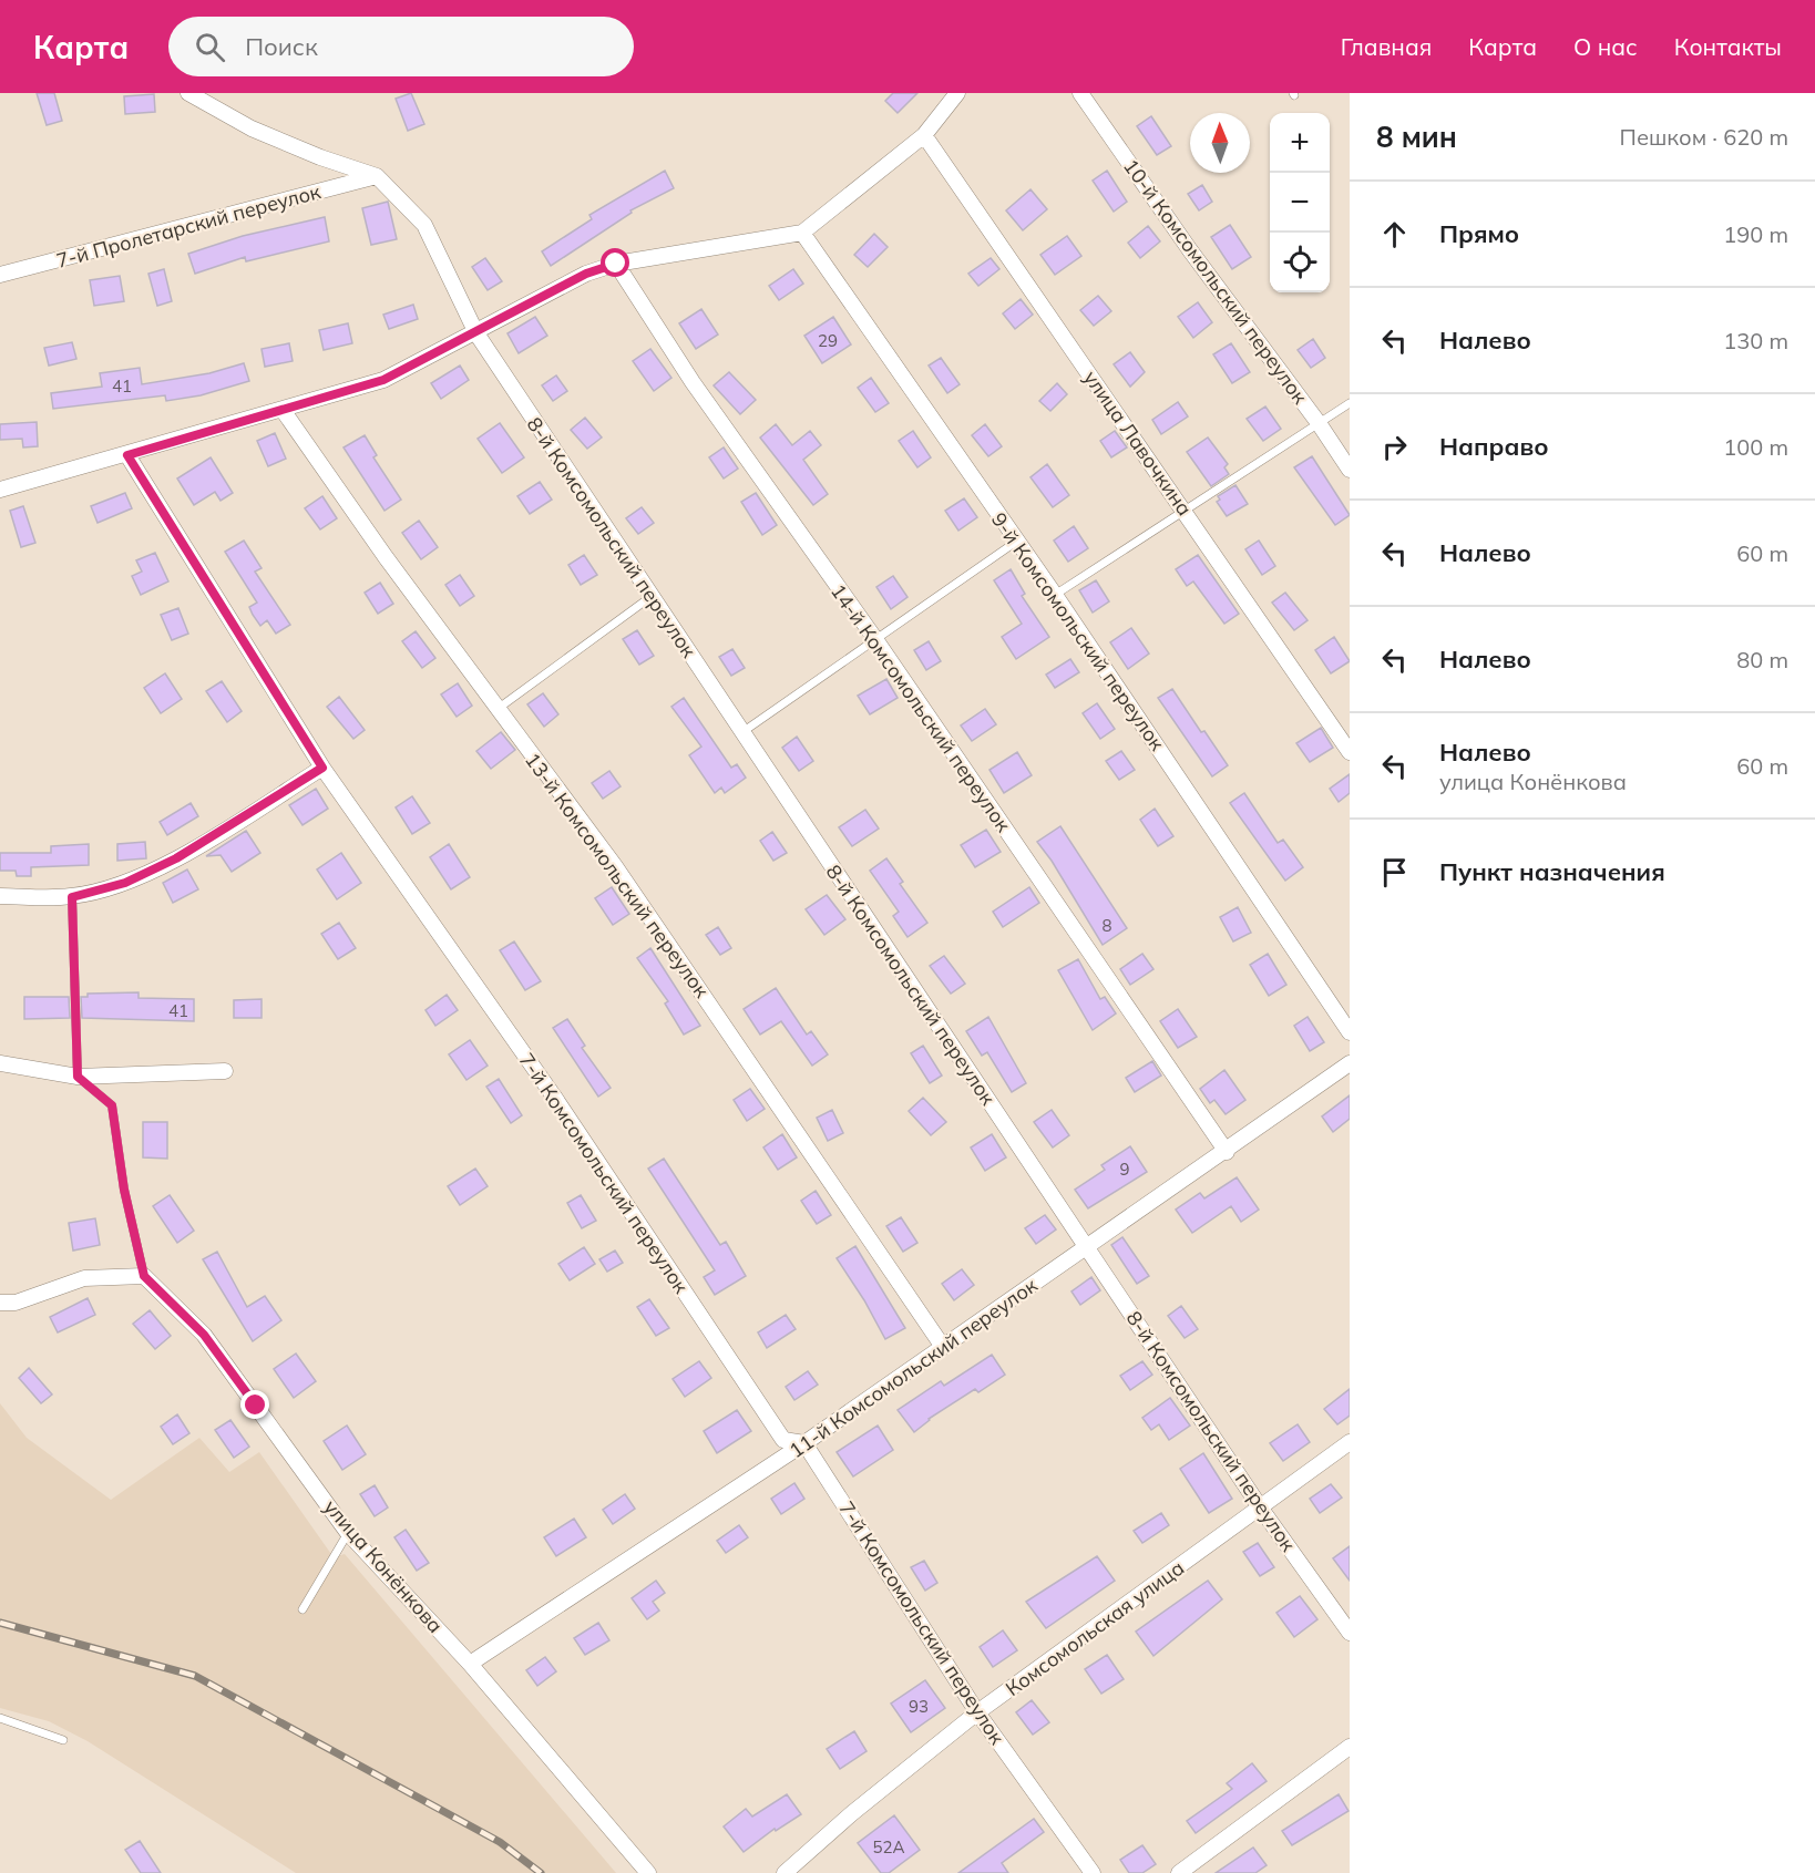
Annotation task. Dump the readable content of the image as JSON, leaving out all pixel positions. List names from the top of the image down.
{
  "streets": {
    "street": [
      "7-й Пролетарский переулок",
      "10-й Комсомольский переулок",
      "улица Лавочкина",
      "8-й Комсомольский переулок",
      "9-й Комсомольский переулок",
      "14-й Комсомольский переулок",
      "13-й Комсомольский переулок",
      "7-й Комсомольский переулок",
      "11-й Комсомольский переулок",
      "улица Конёнкова",
      "Комсомольская улица"
    ]
  },
  "crossings": [
    ["7-й Пролетарский переулок", "8-й Комсомольский переулок"],
    ["8-й Комсомольский переулок", "11-й Комсомольский переулок"],
    ["8-й Комсомольский переулок", "Комсомольская улица"],
    ["14-й Комсомольский переулок", "11-й Комсомольский переулок"],
    ["13-й Комсомольский переулок", "11-й Комсомольский переулок"],
    ["7-й Комсомольский переулок", "11-й Комсомольский переулок"],
    ["7-й Комсомольский переулок", "Комсомольская улица"],
    ["11-й Комсомольский переулок", "улица Конёнкова"]
  ],
  "house_numbers": [
    "29",
    "41",
    "8",
    "41",
    "9",
    "93",
    "52А"
  ],
  "north": "top",
  "page": {
    "header": "Карта",
    "search": "Поиск",
    "nav": [
      "Главная",
      "Карта",
      "О нас",
      "Контакты"
    ],
    "heading": ["8 мин", "Пешком · 620 m"],
    "map_buttons": ["+", "−"],
    "list": [
      ["Прямо", "190 m"],
      ["Налево", "130 m"],
      ["Направо", "100 m"],
      ["Налево", "60 m"],
      ["Налево", "80 m"],
      ["Налево", "улица Конёнкова", "60 m"],
      "Пункт назначения"
    ]
  }
}
